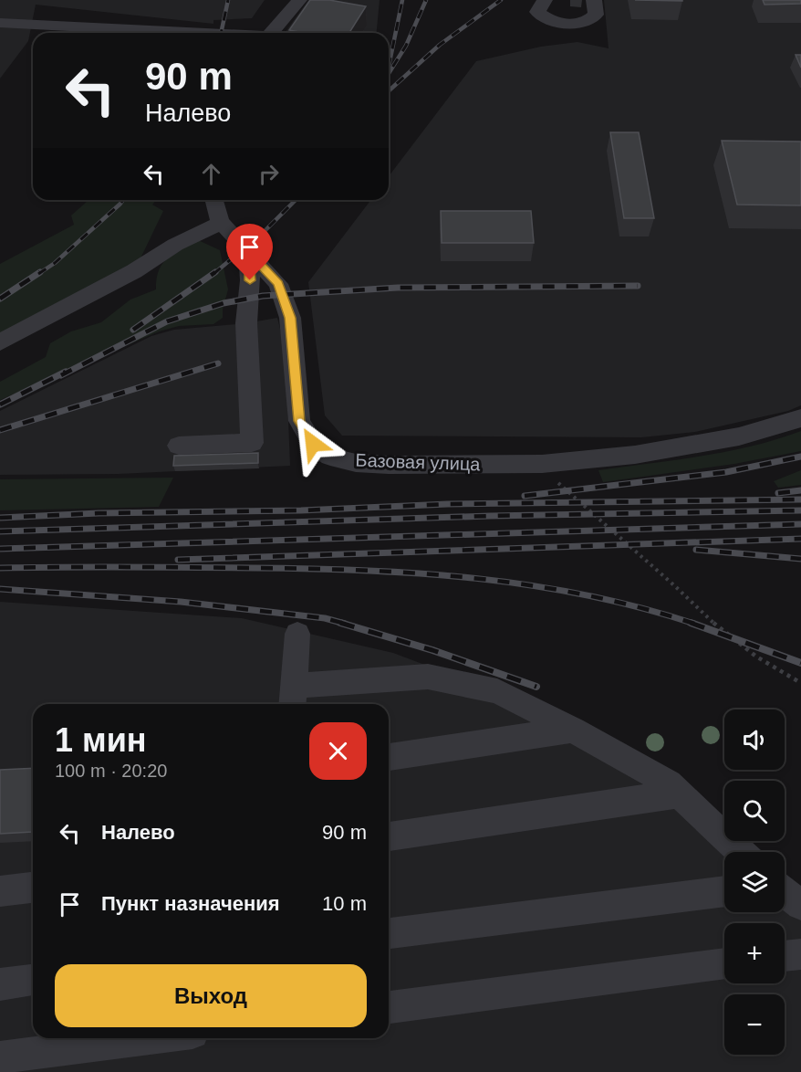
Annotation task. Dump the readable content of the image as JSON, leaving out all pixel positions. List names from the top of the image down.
{
  "streets": {
    "lane": ["Базовая улица"]
  },
  "page": {
    "turn": ["90 m", "Налево"],
    "heading": ["1 мин", "100 m · 20:20"],
    "map_buttons": ["+", "−"],
    "list": [
      {
        "name": "Налево",
        "value": "90 m"
      },
      {
        "name": "Пункт назначения",
        "value": "10 m"
      }
    ],
    "buttons": "Выход"
  }
}
